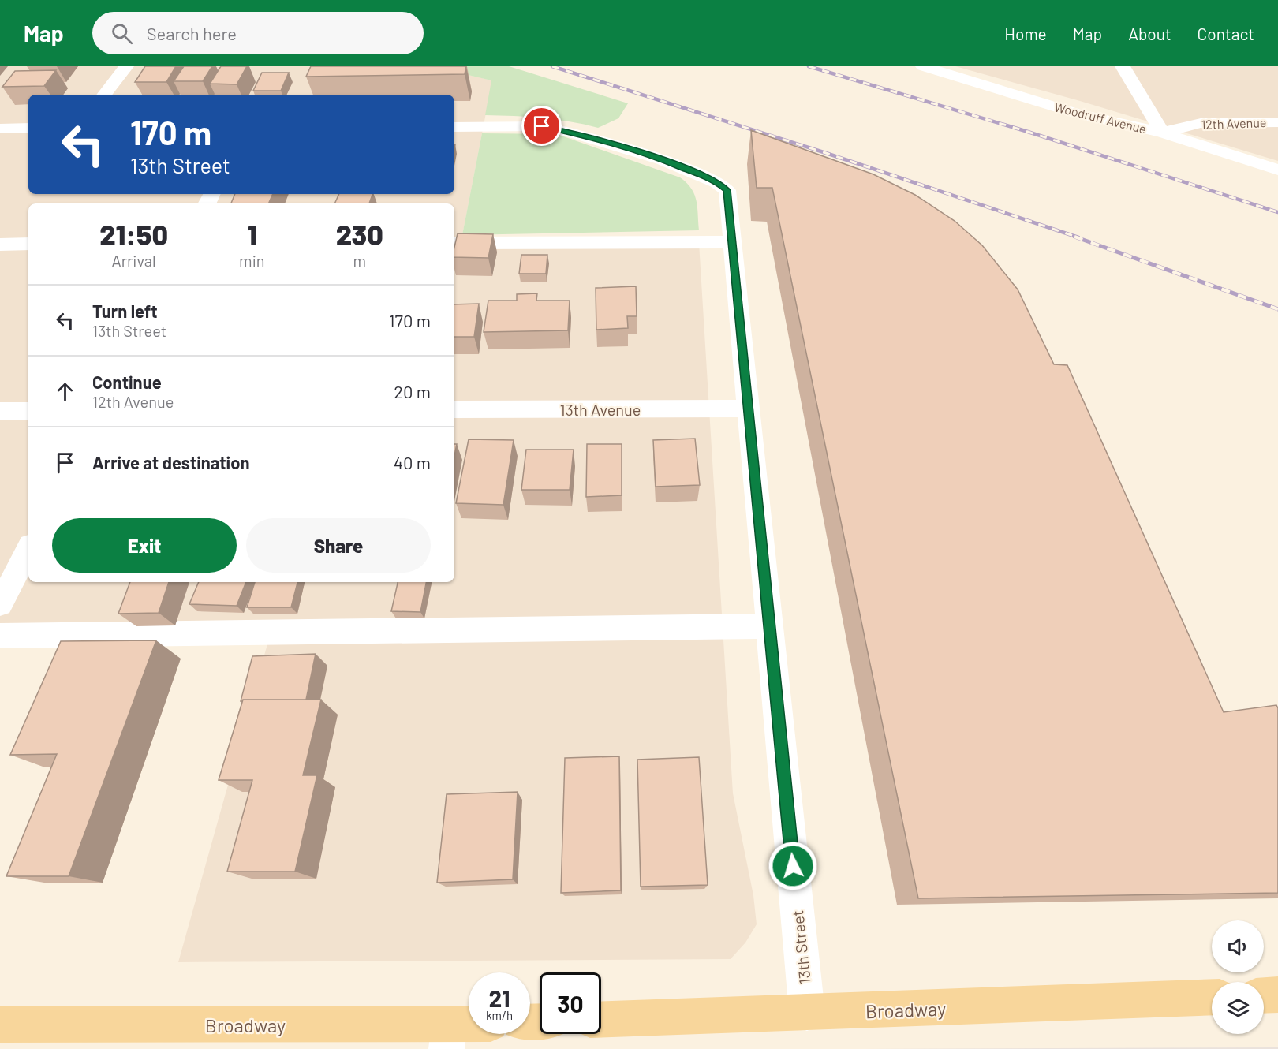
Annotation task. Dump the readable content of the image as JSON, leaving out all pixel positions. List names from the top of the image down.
{
  "streets": {
    "main road": ["Broadway"],
    "street": [
      "Woodruff Avenue",
      "12th Avenue",
      "13th Avenue",
      "13th Street"
    ]
  },
  "crossings": [
    ["Woodruff Avenue", "12th Avenue"],
    ["13th Avenue", "13th Street"],
    ["13th Street", "Broadway"]
  ],
  "page": {
    "header": "Map",
    "search": "Search here",
    "nav": [
      "Home",
      "Map",
      "About",
      "Contact"
    ],
    "turn": ["170 m", "13th Street"],
    "eta": [
      "21:50",
      "Arrival",
      "1",
      "min",
      "230",
      "m"
    ],
    "list": [
      {
        "name": "Turn left",
        "note": "13th Street",
        "value": "170 m"
      },
      {
        "name": "Continue",
        "note": "12th Avenue",
        "value": "20 m"
      },
      {
        "name": "Arrive at destination",
        "value": "40 m"
      }
    ],
    "buttons": ["Exit", "Share"],
    "speed": "21 km/h",
    "limit": "30"
  }
}
